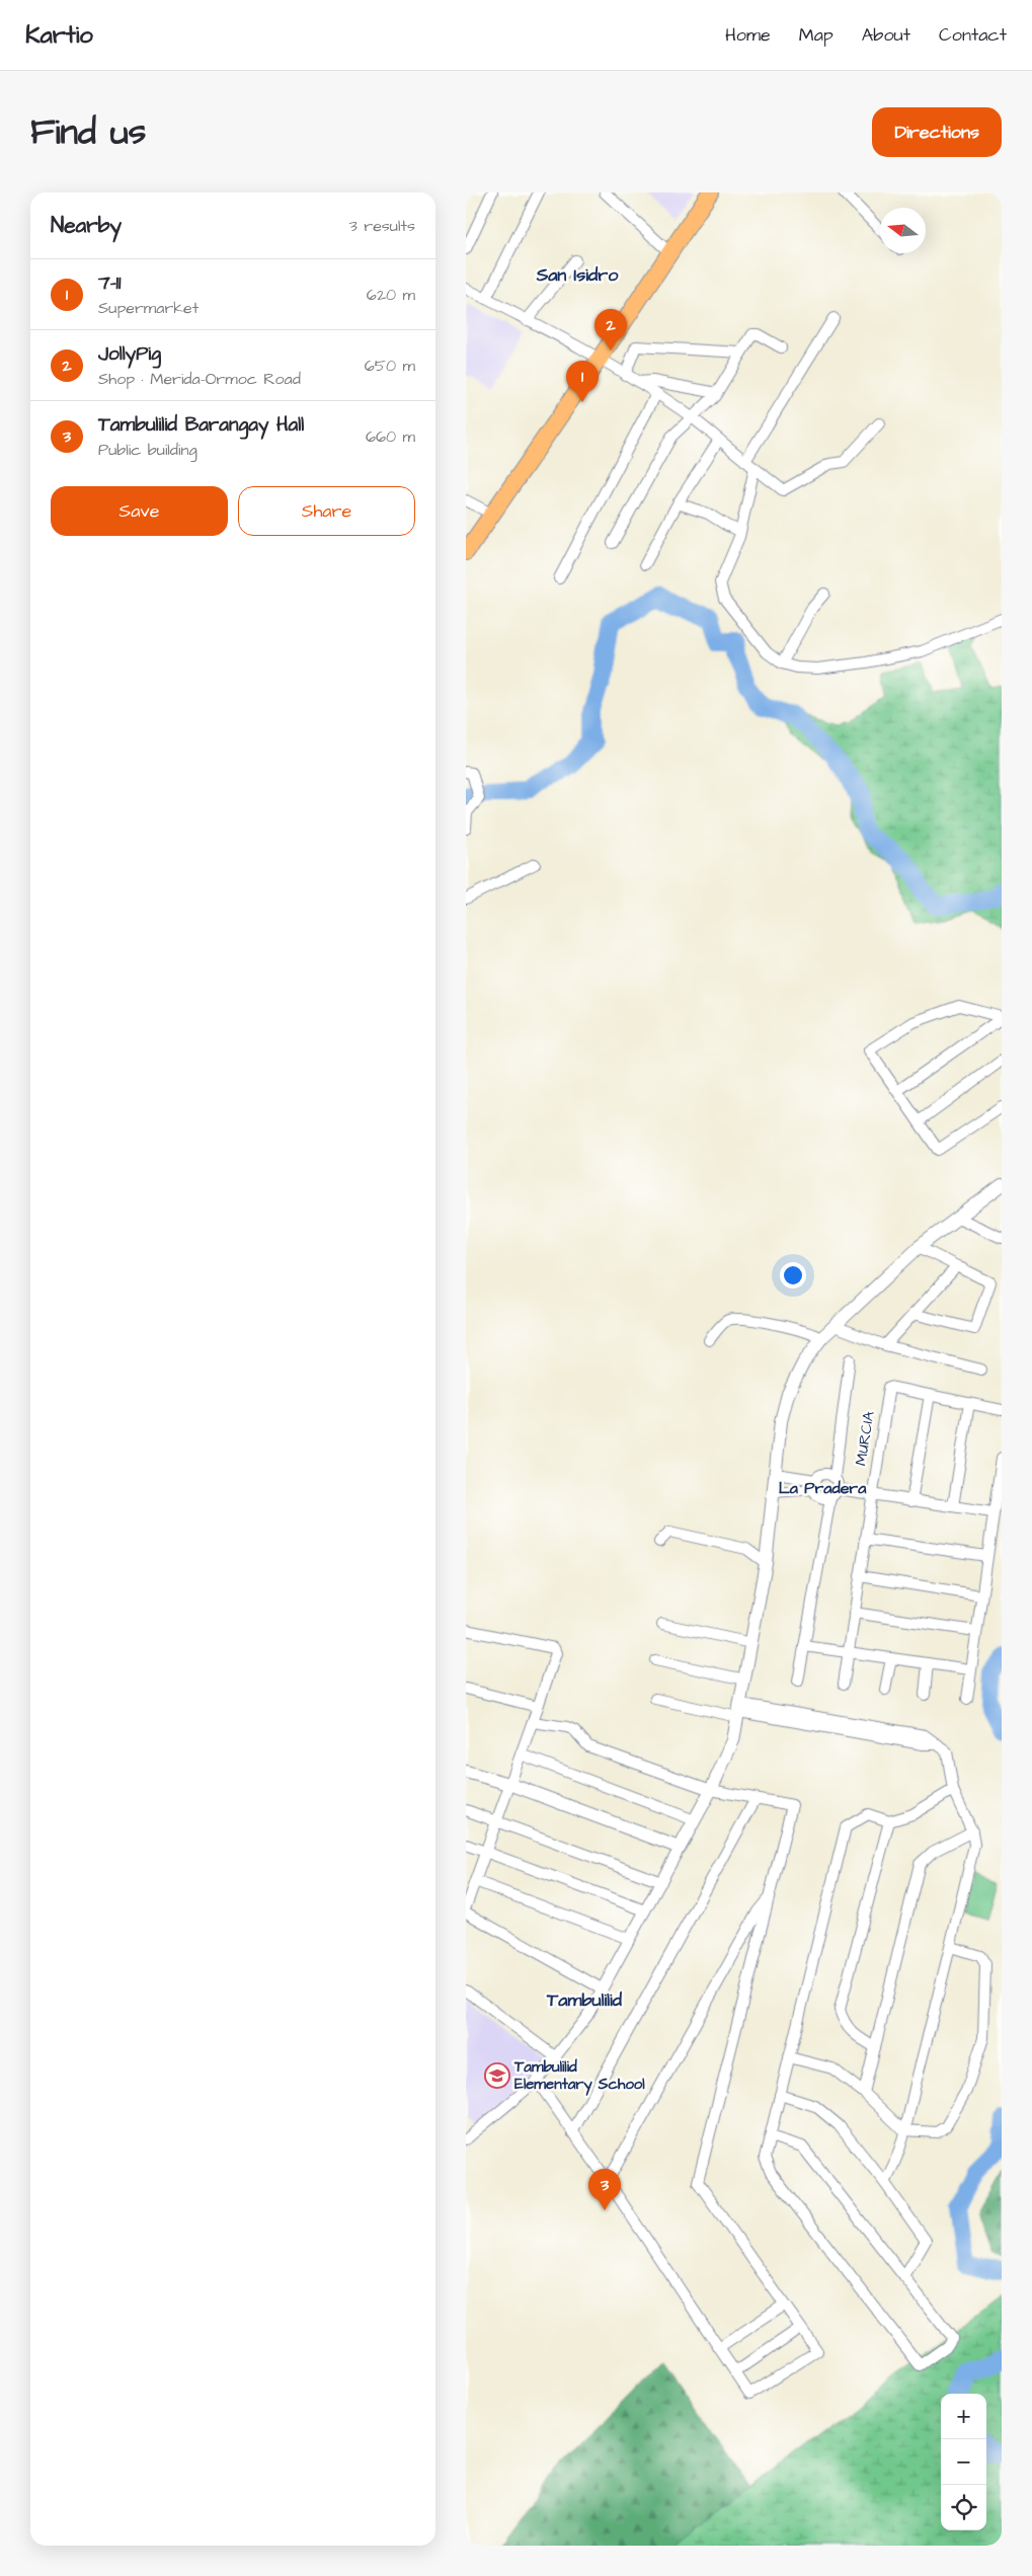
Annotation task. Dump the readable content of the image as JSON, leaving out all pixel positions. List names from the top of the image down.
{
  "streets": {
    "street": ["MURCIA"]
  },
  "districts": ["San Isidro", "La Pradera", "Tambulilid"],
  "places": {
    "school or university": ["Tambulilid Elementary School"]
  },
  "north": "left",
  "page": {
    "header": "Kartio",
    "nav": [
      "Home",
      "Map",
      "About",
      "Contact"
    ],
    "title": "Find us",
    "buttons": [
      "Directions",
      ["Save", "Share"]
    ],
    "heading": ["Nearby", "3 results"],
    "list": [
      {
        "mark": "1",
        "name": "7-11",
        "note": "Supermarket",
        "value": "620 m"
      },
      {
        "mark": "2",
        "name": "JollyPig",
        "note": "Shop · Merida-Ormoc Road",
        "value": "650 m"
      },
      {
        "mark": "3",
        "name": "Tambulilid Barangay Hall",
        "note": "Public building",
        "value": "660 m"
      }
    ],
    "pins": ["2", "1", "3"],
    "map_buttons": ["+", "−"]
  }
}
